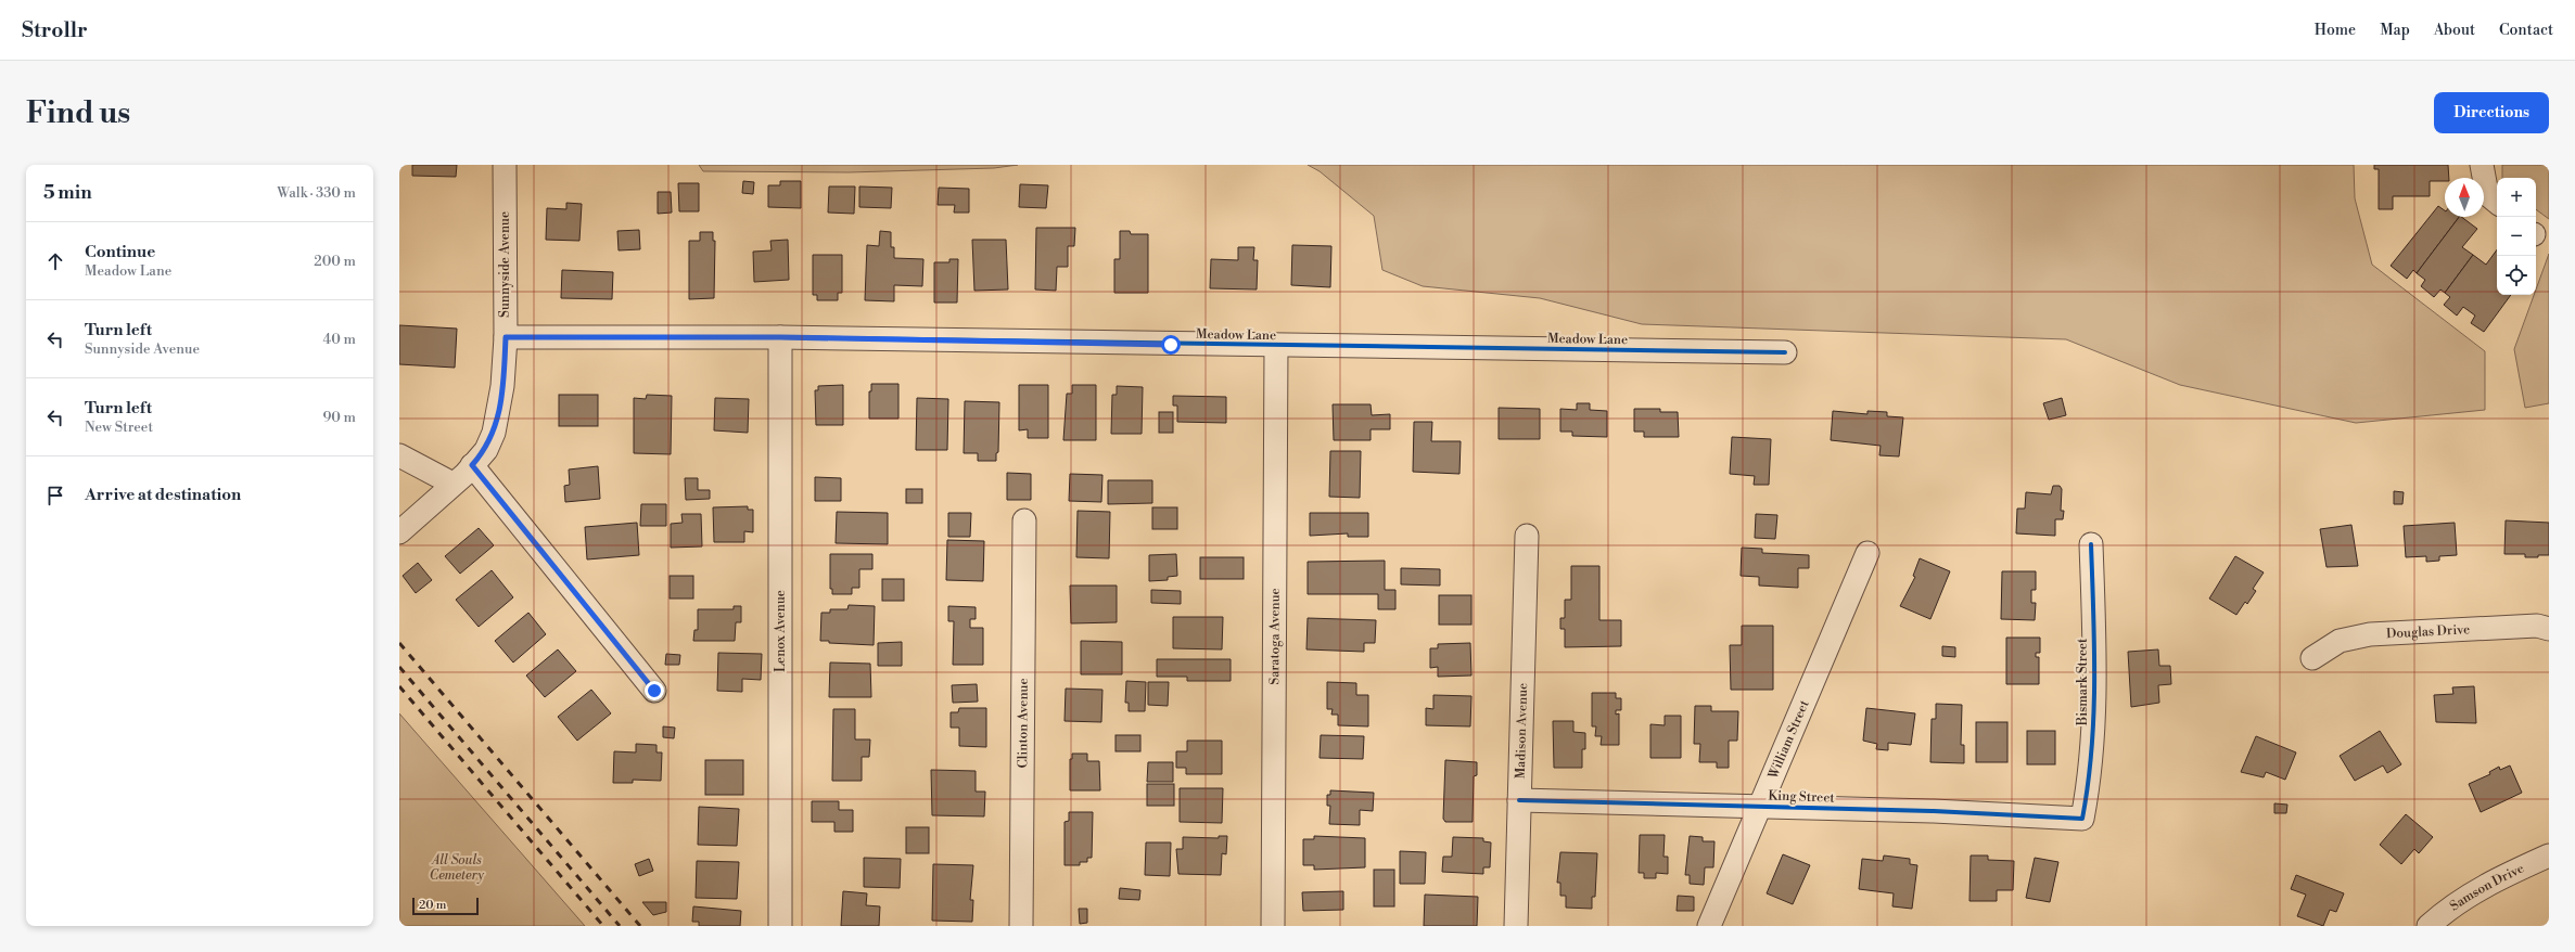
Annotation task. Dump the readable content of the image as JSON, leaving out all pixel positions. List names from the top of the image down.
{
  "streets": {
    "street": [
      "Sunnyside Avenue",
      "Meadow Lane",
      "Lenox Avenue",
      "Douglas Drive",
      "Saratoga Avenue",
      "Bismark Street",
      "Clinton Avenue",
      "Madison Avenue",
      "William Street",
      "King Street",
      "Samson Drive"
    ]
  },
  "crossings": [
    ["Sunnyside Avenue", "Meadow Lane"],
    ["Meadow Lane", "Lenox Avenue"],
    ["Meadow Lane", "Saratoga Avenue"],
    ["Bismark Street", "King Street"],
    ["Madison Avenue", "King Street"],
    ["William Street", "King Street"]
  ],
  "parks": ["All Souls Cemetery"],
  "scale_bar": "20 m",
  "north": "top",
  "page": {
    "header": "Strollr",
    "nav": [
      "Home",
      "Map",
      "About",
      "Contact"
    ],
    "buttons": "Directions",
    "title": "Find us",
    "heading": ["5 min", "Walk · 330 m"],
    "map_buttons": ["+", "−"],
    "list": [
      ["Continue", "Meadow Lane", "200 m"],
      ["Turn left", "Sunnyside Avenue", "40 m"],
      ["Turn left", "New Street", "90 m"],
      "Arrive at destination"
    ],
    "scale": "20 m"
  }
}
